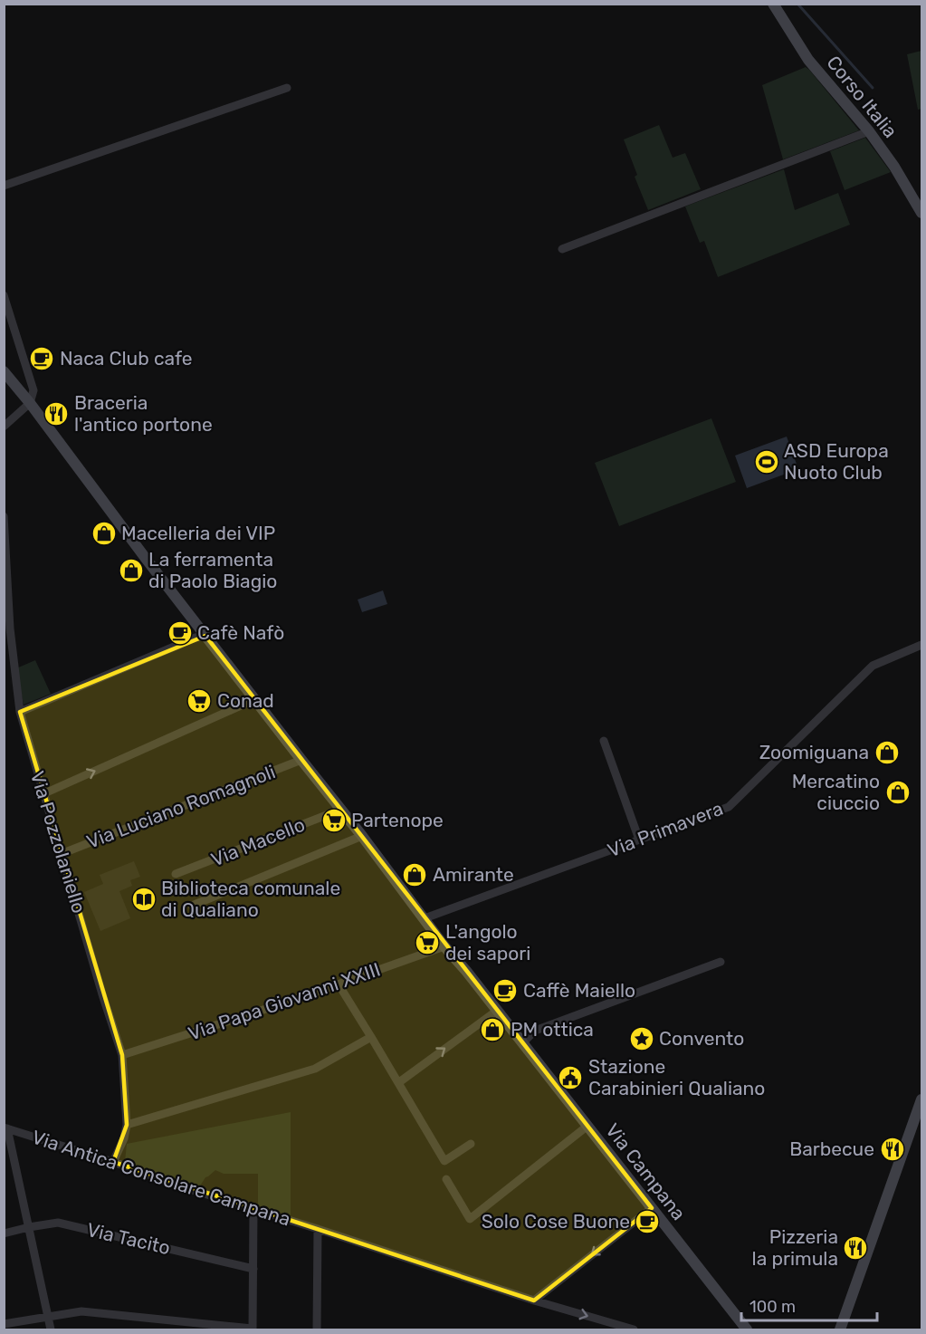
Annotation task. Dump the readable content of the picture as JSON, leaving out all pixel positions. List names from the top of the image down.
{
  "streets": {
    "main road": ["Corso Italia", "Via Campana"],
    "street": [
      "Via Luciano Romagnoli",
      "Via Primavera",
      "Via Pozzolaniello",
      "Via Macello",
      "Via Papa Giovanni XXIII",
      "Via Antica Consolare Campana",
      "Via Tacito"
    ]
  },
  "crossings": [
    ["Via Luciano Romagnoli", "Via Pozzolaniello"],
    ["Via Luciano Romagnoli", "Via Campana"],
    ["Via Primavera", "Via Campana"],
    ["Via Pozzolaniello", "Via Papa Giovanni XXIII"],
    ["Via Pozzolaniello", "Via Antica Consolare Campana"],
    ["Via Macello", "Via Campana"],
    ["Via Papa Giovanni XXIII", "Via Campana"]
  ],
  "places": {
    "cafe": [
      "Naca Club cafe",
      "Cafè Nafò",
      "Caffè Maiello",
      "Solo Cose Buone"
    ],
    "restaurant": ["Braceria l'antico portone", "Barbecue", "Pizzeria la primula"],
    "sports": ["ASD Europa Nuoto Club"],
    "shop": [
      "Macelleria dei VIP",
      "La ferramenta di Paolo Biagio",
      "Zoomiguana",
      "Mercatino ciuccio",
      "Amirante",
      "PM ottica"
    ],
    "supermarket": ["Conad", "Partenope", "L'angolo dei sapori"],
    "library": ["Biblioteca comunale di Qualiano"],
    "place": ["Convento"],
    "public building": ["Stazione Carabinieri Qualiano"]
  },
  "scale_bar": "100 m"
}
